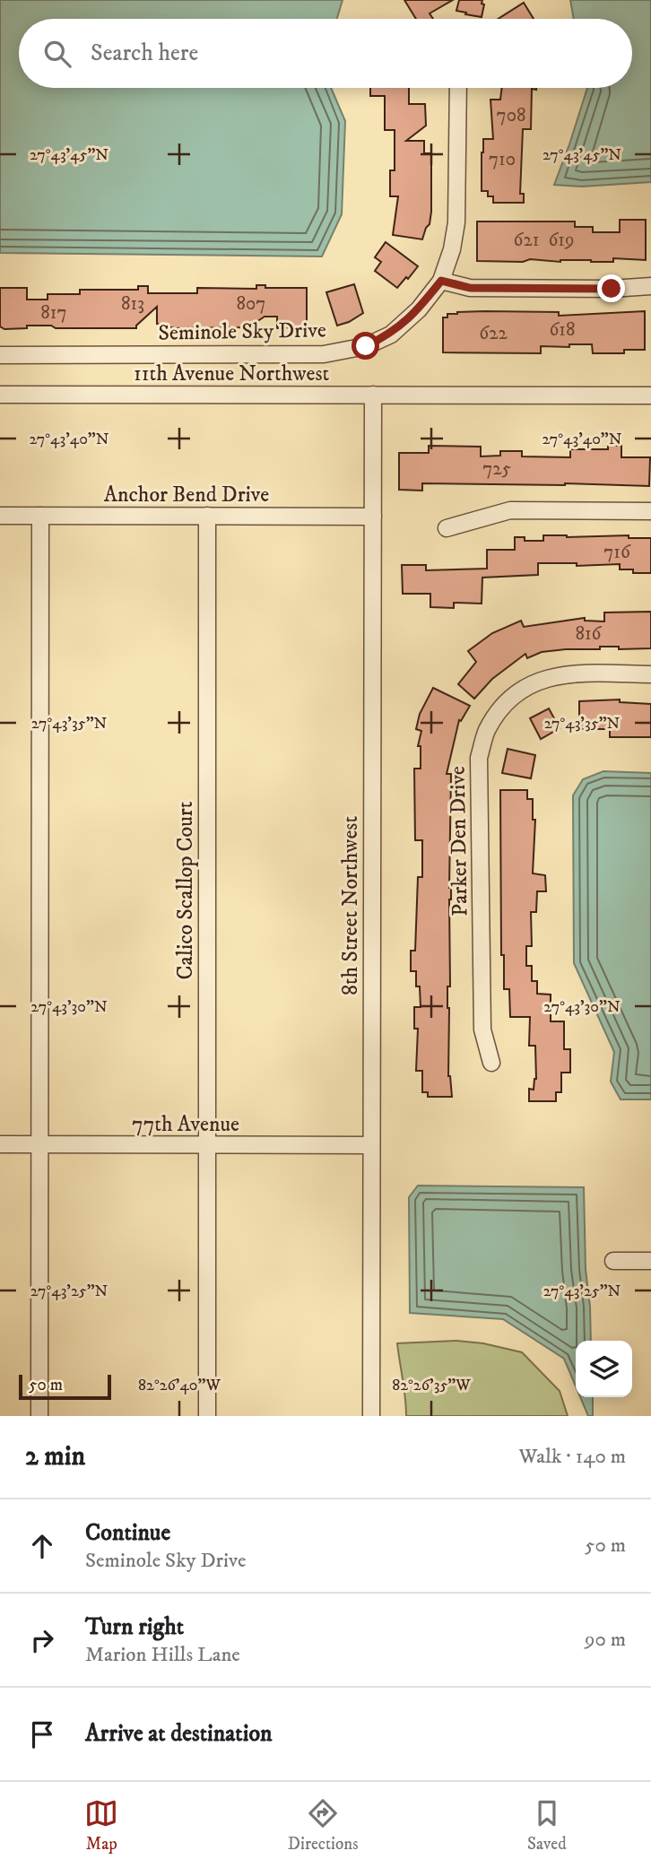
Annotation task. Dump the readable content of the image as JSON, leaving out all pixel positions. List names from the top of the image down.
{
  "streets": {
    "street": [
      "Seminole Sky Drive",
      "11th Avenue Northwest",
      "Anchor Bend Drive",
      "Parker Den Drive",
      "Calico Scallop Court",
      "8th Street Northwest",
      "77th Avenue"
    ]
  },
  "crossings": [
    ["11th Avenue Northwest", "8th Street Northwest"],
    ["Anchor Bend Drive", "Calico Scallop Court"],
    ["Anchor Bend Drive", "8th Street Northwest"],
    ["Calico Scallop Court", "77th Avenue"],
    ["8th Street Northwest", "77th Avenue"]
  ],
  "house_numbers": [
    "708",
    "710",
    "621",
    "619",
    "813",
    "807",
    "817",
    "618",
    "622",
    "725",
    "716",
    "816"
  ],
  "scale_bar": "50 m",
  "page": {
    "search": "Search here",
    "scale": "50 m",
    "heading": ["2 min", "Walk · 140 m"],
    "list": [
      ["Continue", "Seminole Sky Drive", "50 m"],
      ["Turn right", "Marion Hills Lane", "90 m"],
      "Arrive at destination"
    ],
    "nav": ["Map", "Directions", "Saved"]
  },
  "coordinates": [
    "27°43'45\"N",
    "27°43'40\"N",
    "27°43'35\"N",
    "27°43'30\"N",
    "27°43'25\"N",
    "82°26'40\"W",
    "82°26'35\"W"
  ]
}
